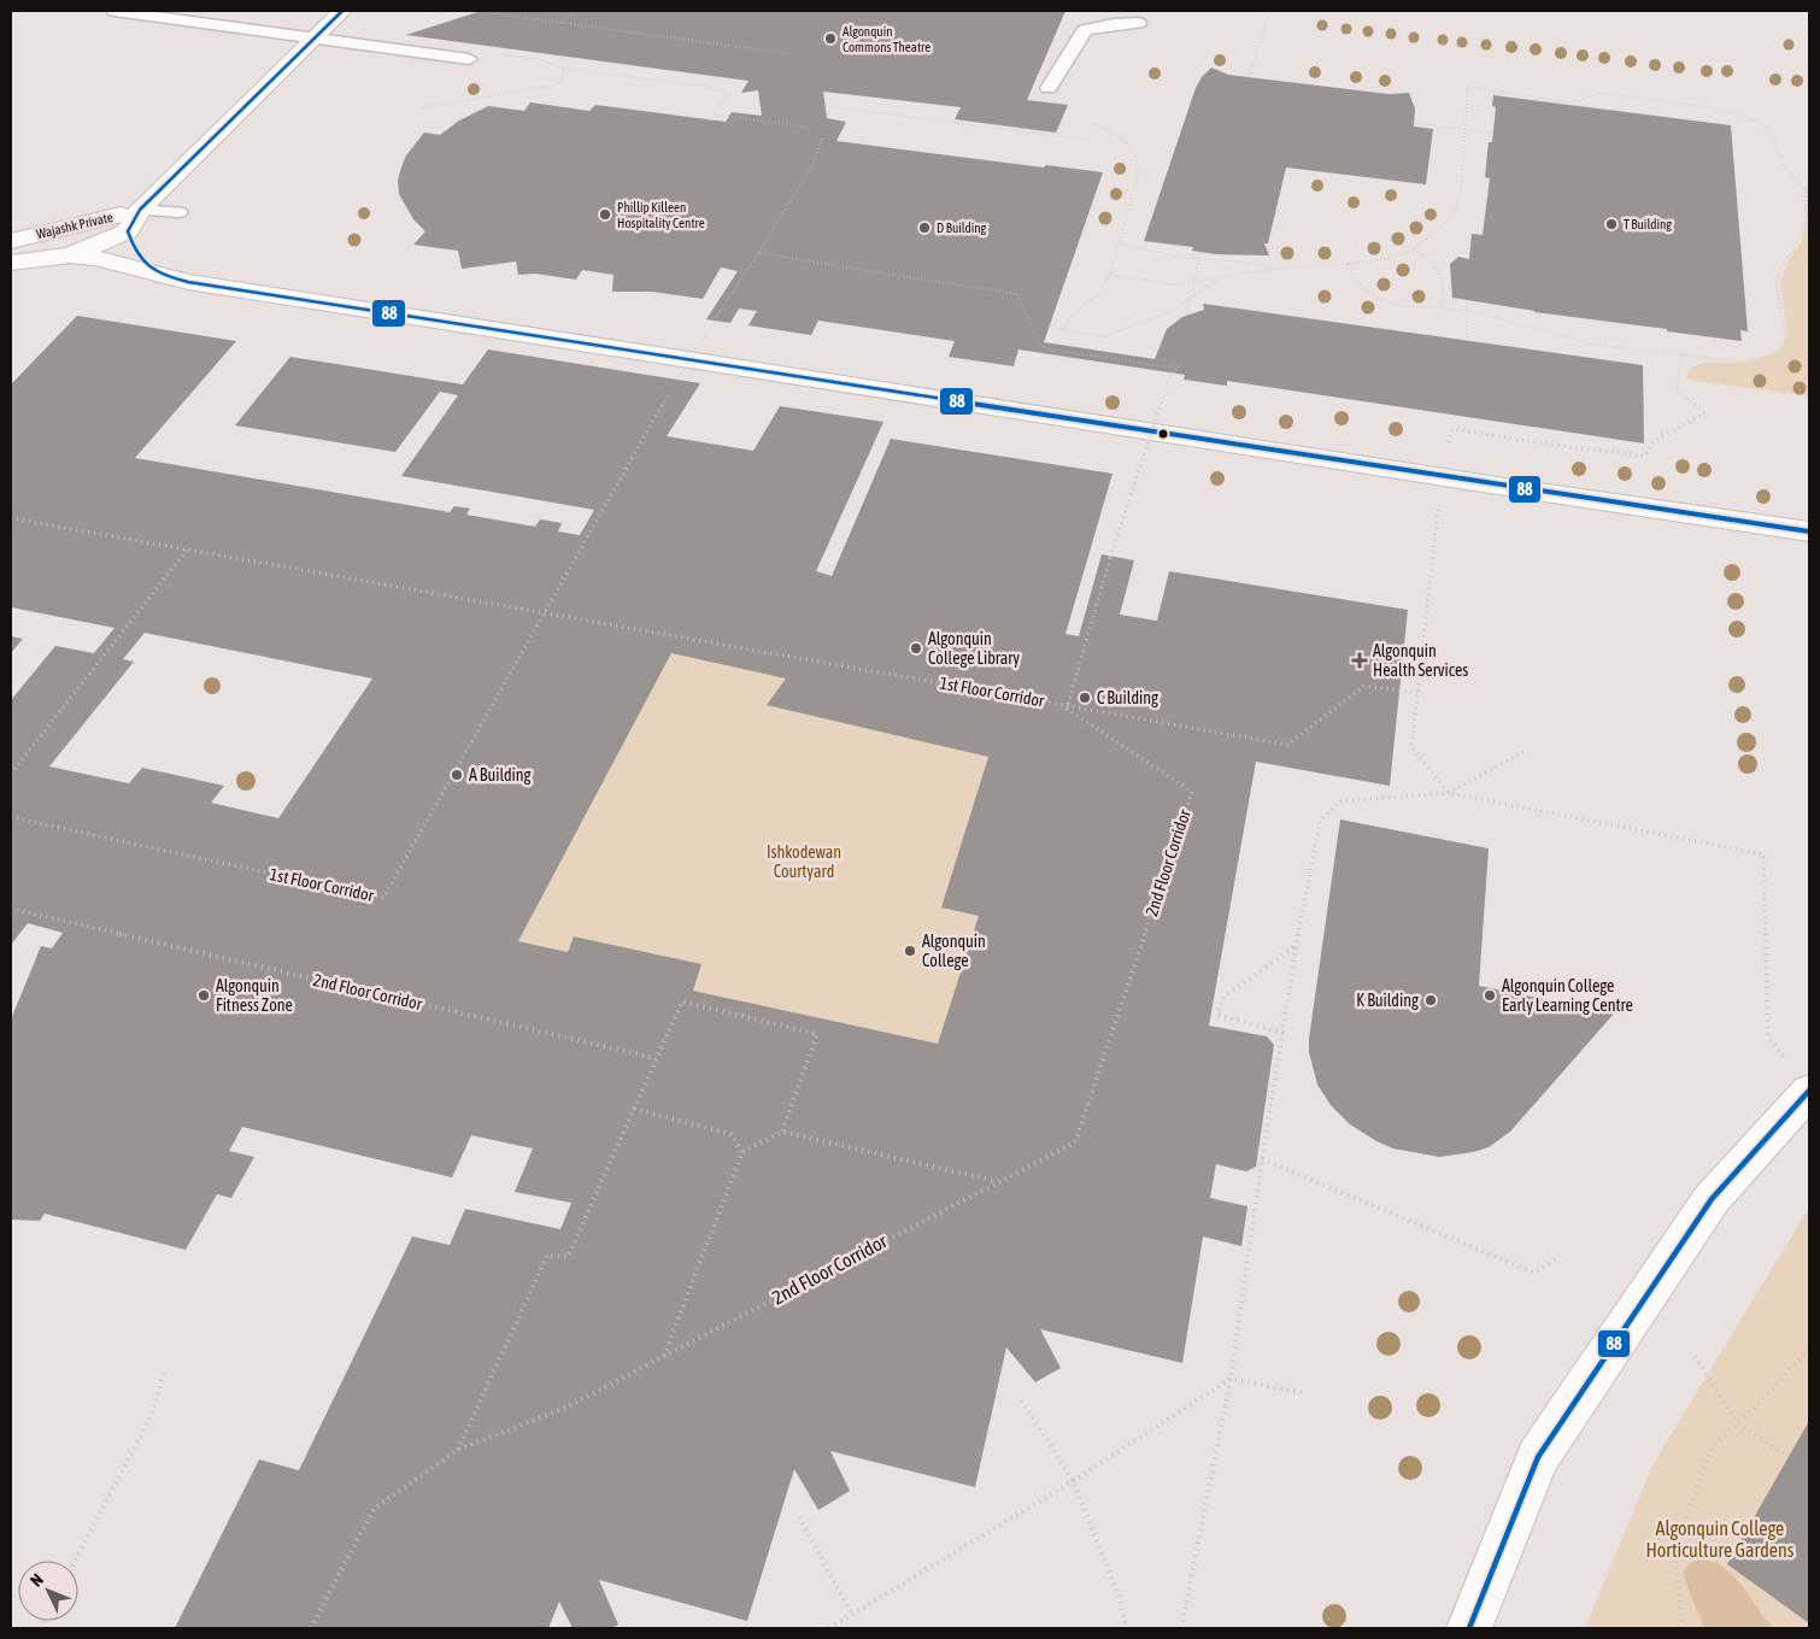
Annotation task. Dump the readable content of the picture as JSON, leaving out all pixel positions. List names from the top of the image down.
{
  "streets": {
    "street": ["Wajashk Private"],
    "path": ["1st Floor Corridor", "2nd Floor Corridor"]
  },
  "parks": ["Ishkodewan Courtyard", "Algonquin College Horticulture Gardens"],
  "places": {
    "other": [
      "Algonquin Commons Theatre",
      "Phillip Killeen Hospitality Centre",
      "T Building",
      "D Building",
      "Algonquin College Library",
      "C Building",
      "A Building",
      "Algonquin College",
      "Algonquin Fitness Zone",
      "Algonquin College Early Learning Centre",
      "K Building"
    ],
    "health": ["Algonquin Health Services"]
  },
  "lines": ["transit line 88"],
  "north": "top left"
}
